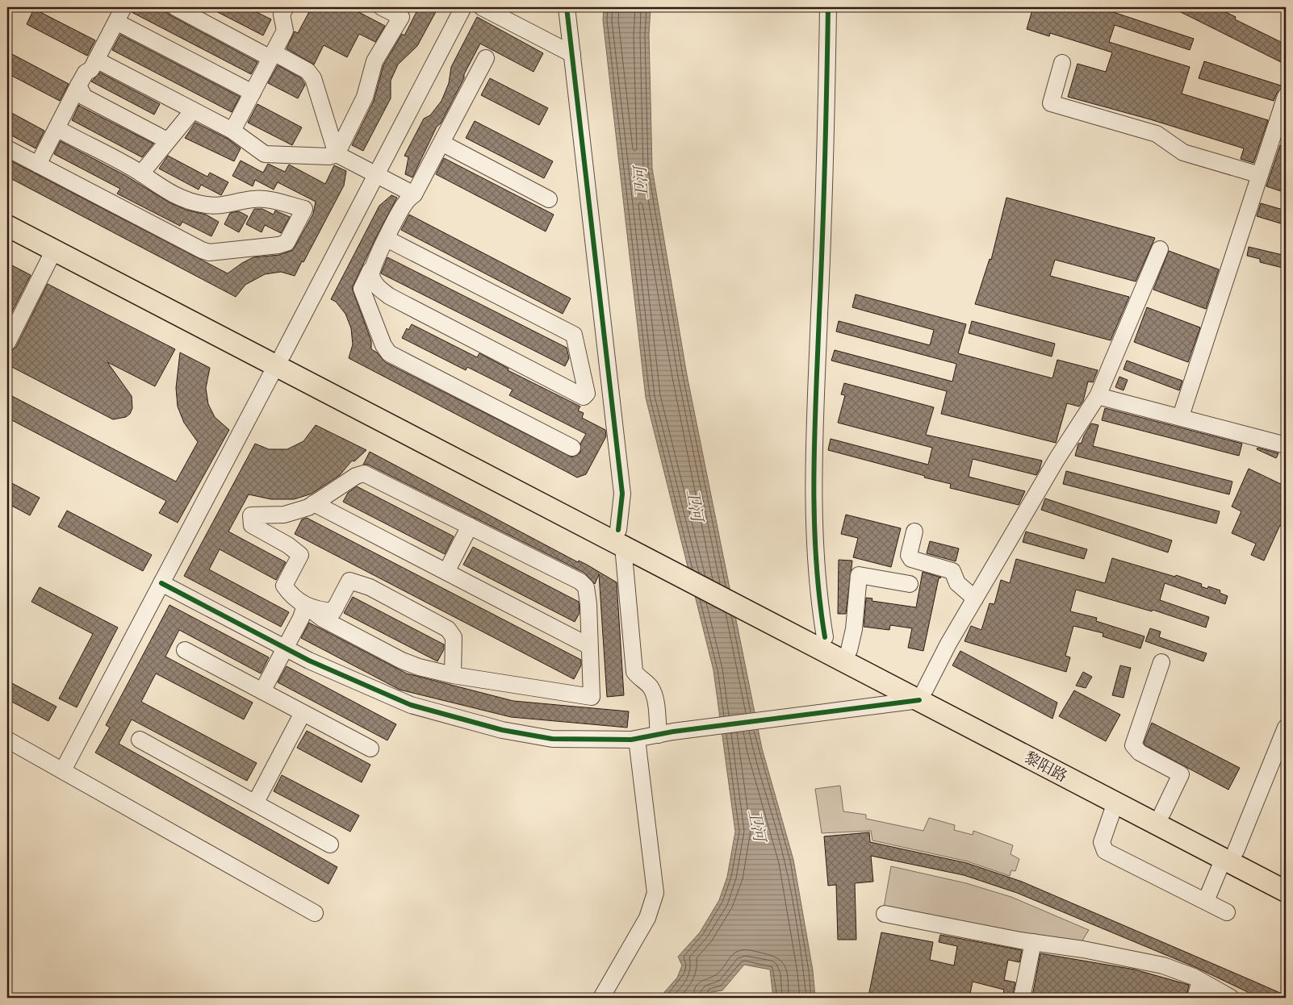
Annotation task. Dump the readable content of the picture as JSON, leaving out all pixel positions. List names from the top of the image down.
{
  "streets": {
    "main road": ["黎阳路"]
  },
  "water": ["卫河"]
}
